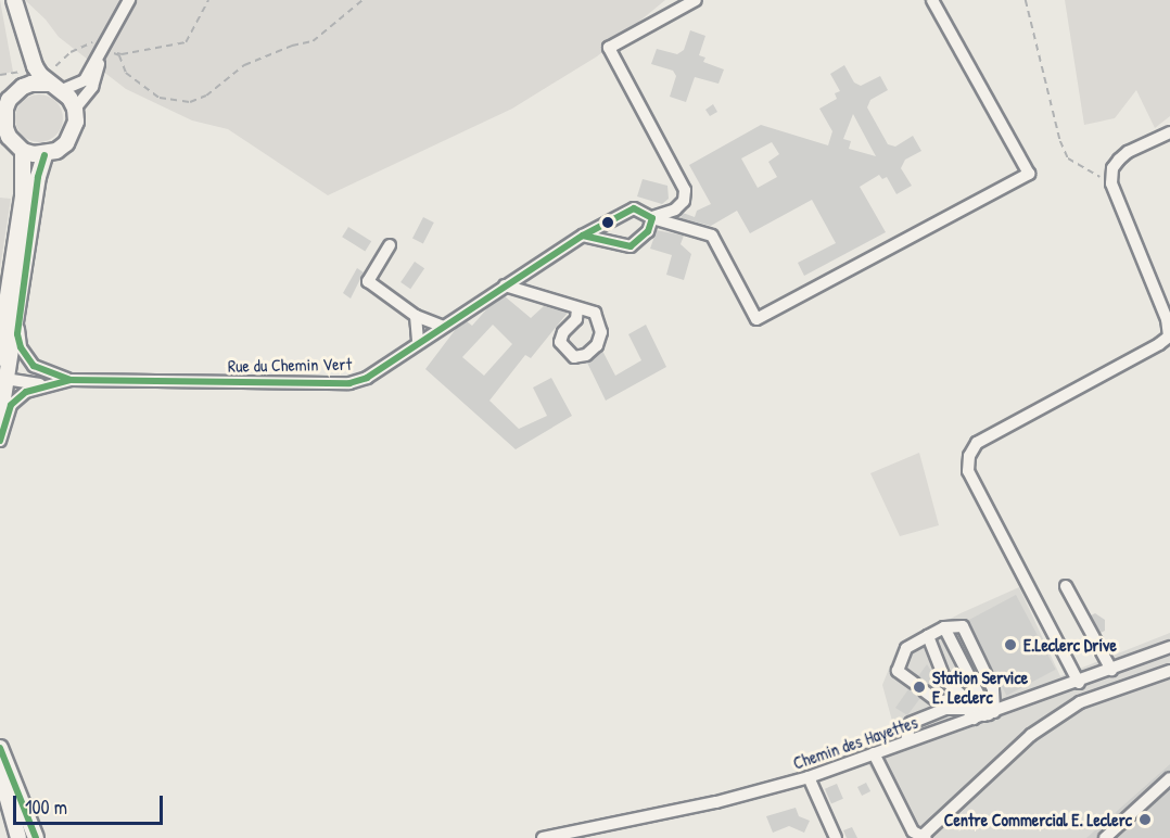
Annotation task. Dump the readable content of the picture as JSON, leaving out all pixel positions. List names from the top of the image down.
{
  "streets": {
    "street": ["Rue du Chemin Vert", "Chemin des Hayettes"]
  },
  "places": ["E.Leclerc Drive", "Station Service E. Leclerc", "Centre Commercial E. Leclerc"],
  "scale_bar": "100 m"
}
